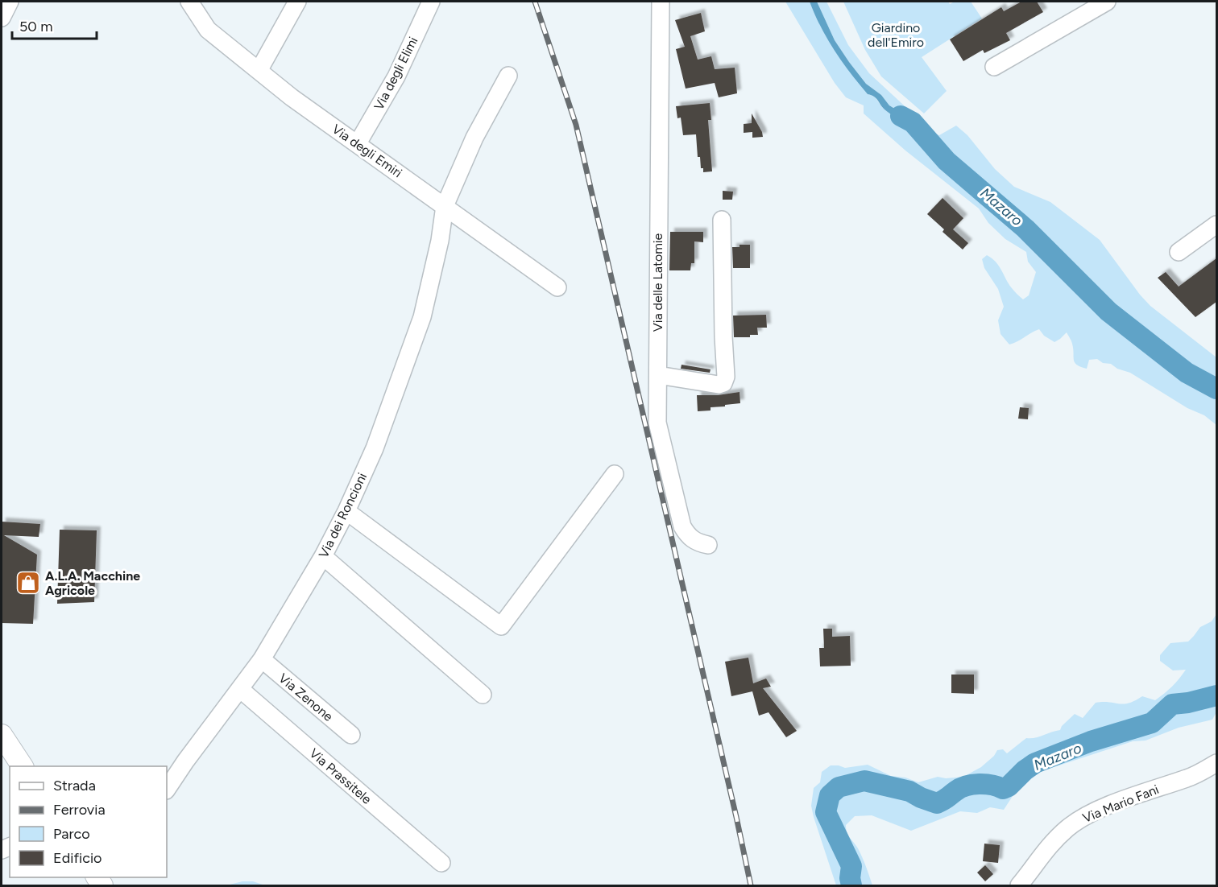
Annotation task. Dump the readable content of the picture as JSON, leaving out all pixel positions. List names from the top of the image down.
{
  "streets": {
    "street": [
      "Via degli Elimi",
      "Via degli Emiri",
      "Via delle Latomie",
      "Via dei Roncioni",
      "Via Zenone",
      "Via Prassitele",
      "Via Mario Fani"
    ]
  },
  "crossings": [
    ["Via degli Elimi", "Via degli Emiri"],
    ["Via degli Emiri", "Via dei Roncioni"],
    ["Via dei Roncioni", "Via Zenone"],
    ["Via dei Roncioni", "Via Prassitele"]
  ],
  "water": ["Mazaro"],
  "parks": ["Giardino dell'Emiro"],
  "places": {
    "shop": ["A.L.A. Macchine Agricole"]
  },
  "legend": [
    "Strada",
    "Ferrovia",
    "Parco",
    "Edificio"
  ],
  "scale_bar": "50 m"
}
